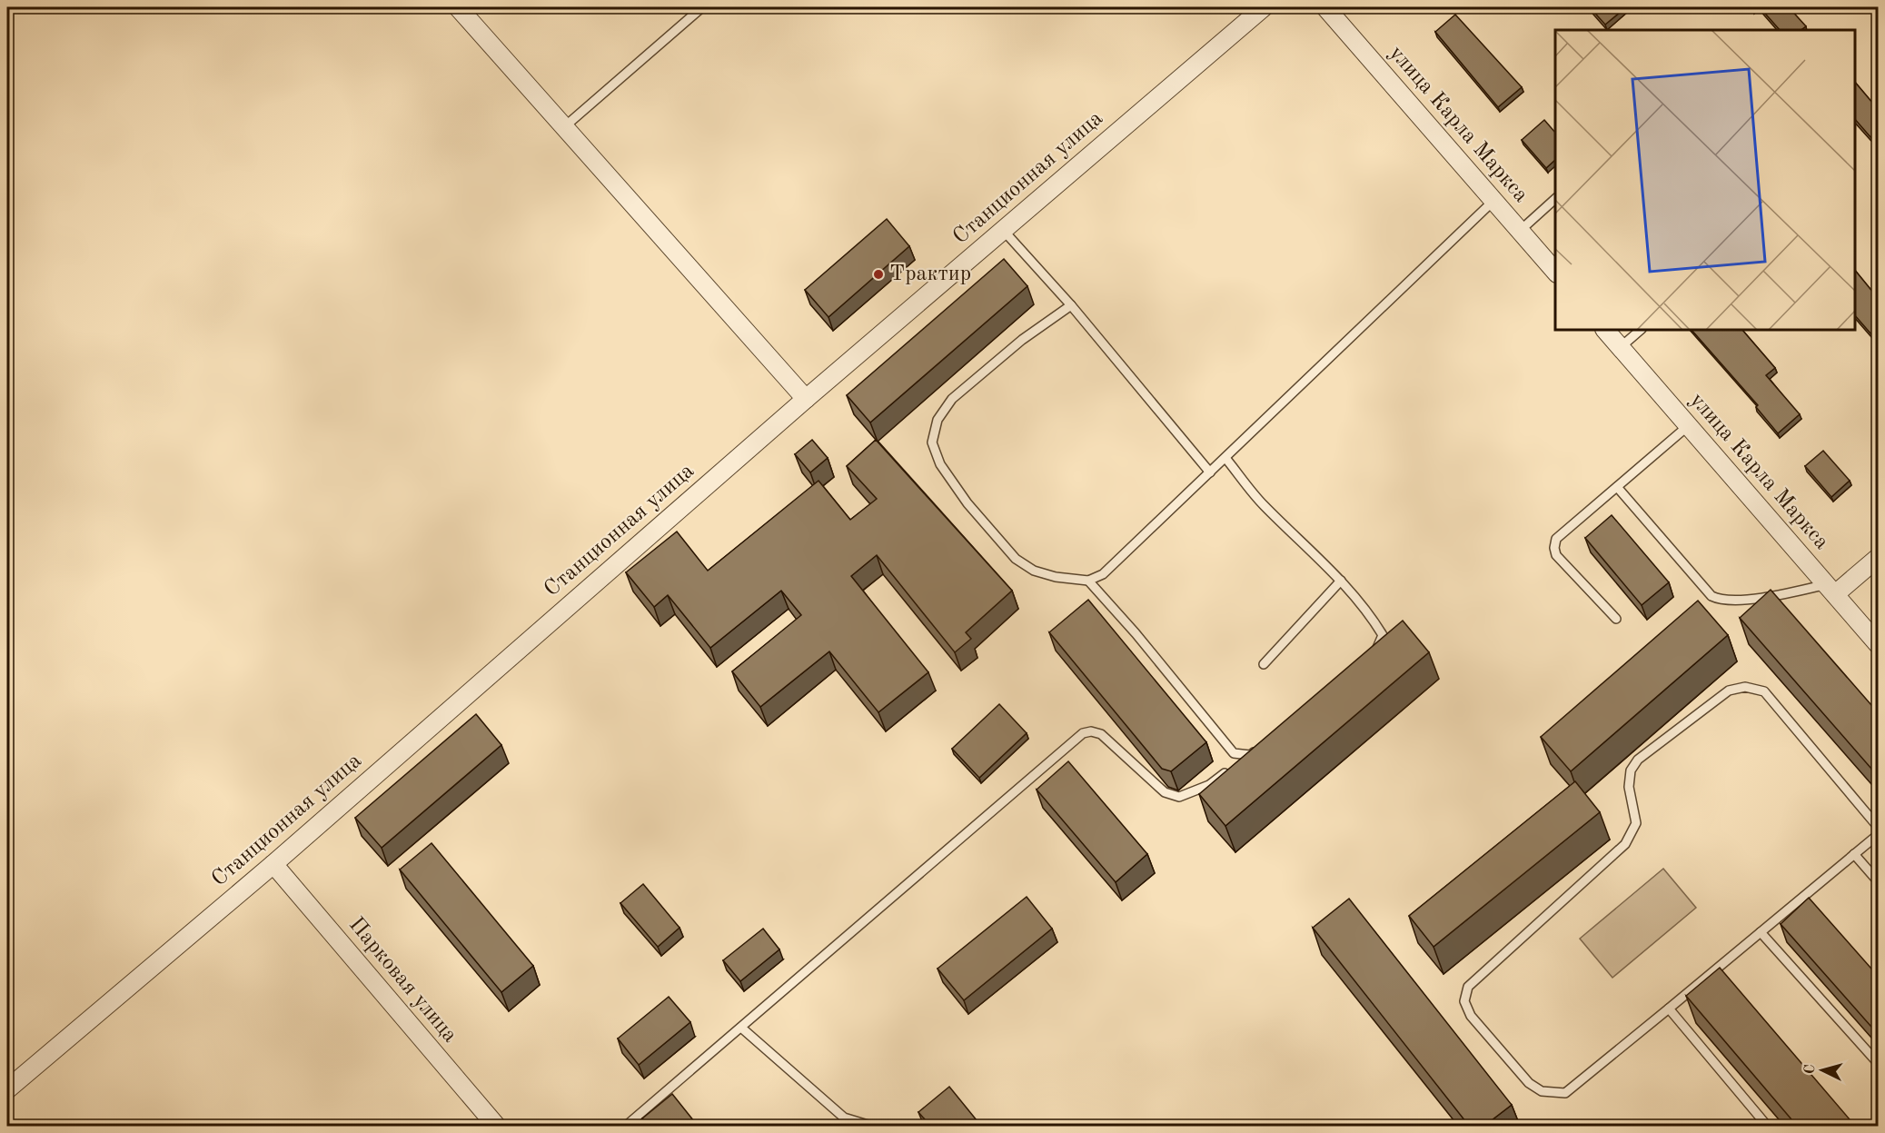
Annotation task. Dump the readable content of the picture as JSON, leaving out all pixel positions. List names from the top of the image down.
{
  "streets": {
    "street": ["улица Карла Маркса", "Станционная улица", "Парковая улица"]
  },
  "crossings": [
    ["Станционная улица", "Парковая улица"]
  ],
  "places": ["Трактир"],
  "north": "left"
}
